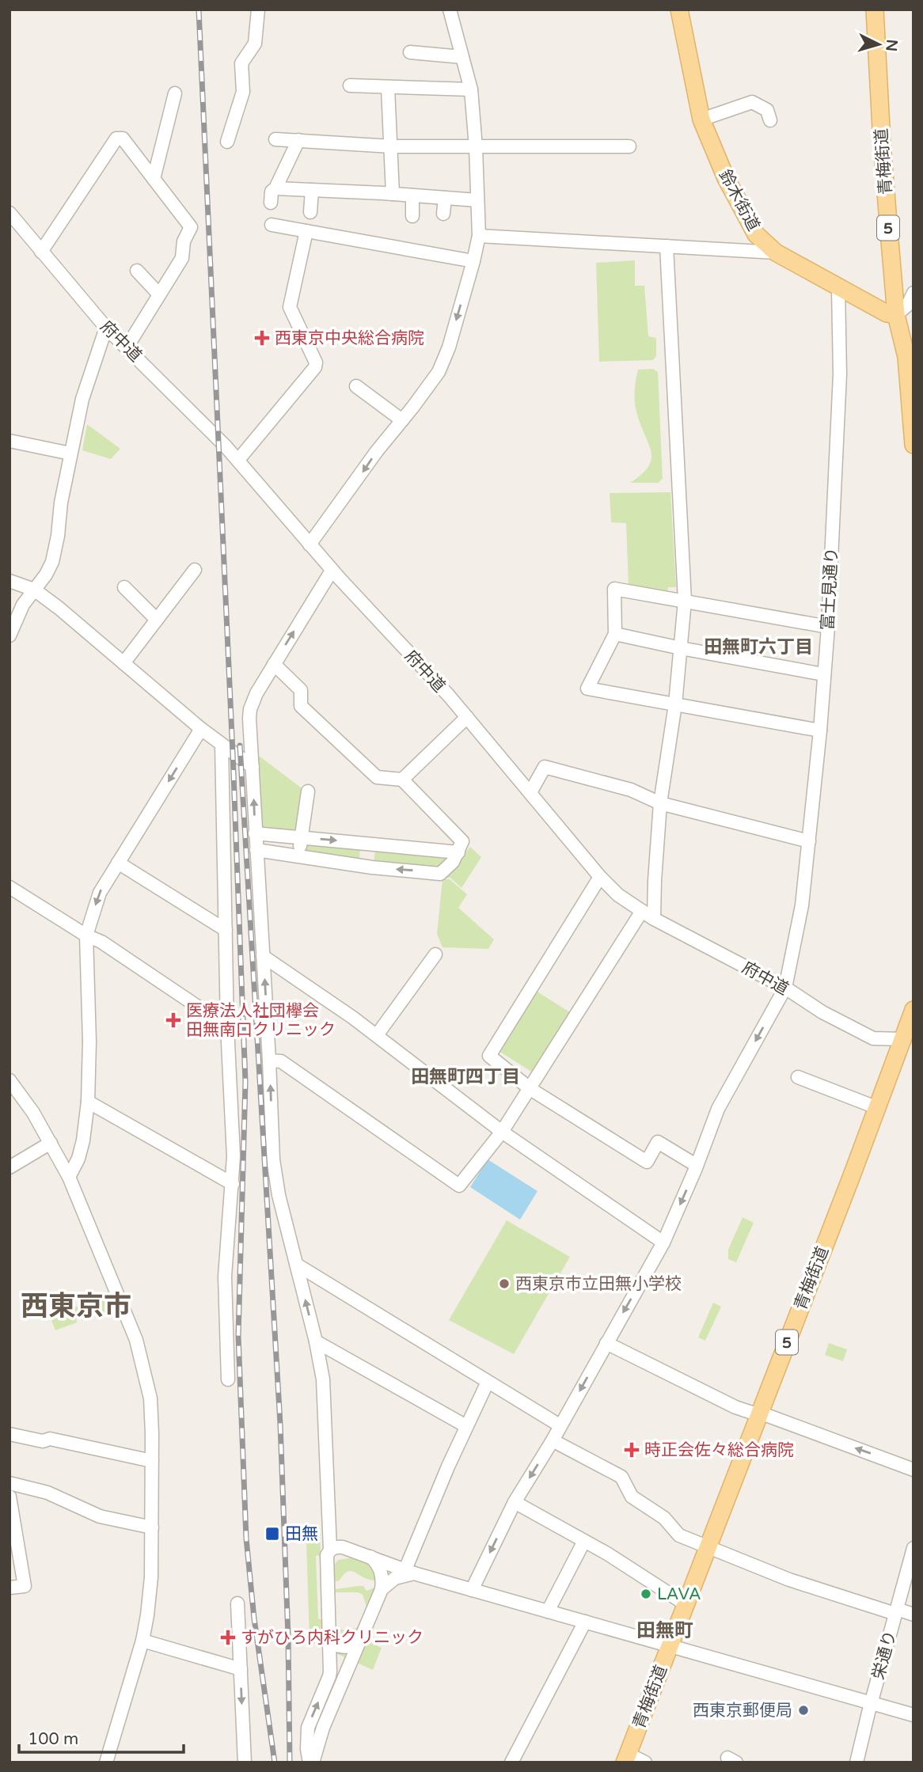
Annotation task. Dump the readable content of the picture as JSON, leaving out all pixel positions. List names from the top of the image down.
{
  "streets": {
    "main road": ["青梅街道", "鈴木街道", "5"],
    "street": ["府中道", "富士見通り", "栄通り"]
  },
  "crossings": [
    ["青梅街道", "鈴木街道"],
    ["青梅街道", "府中道"],
    ["鈴木街道", "富士見通り"],
    ["府中道", "富士見通り"]
  ],
  "districts": [
    "田無町六丁目",
    "田無町四丁目",
    "西東京市",
    "田無町"
  ],
  "places": {
    "health": [
      "西東京中央総合病院",
      "医療法人社団欅会 田無南口クリニック",
      "時正会佐々総合病院",
      "すがひろ内科クリニック"
    ],
    "other": ["西東京市立田無小学校", "LAVA", "西東京郵便局"],
    "transit": ["田無"]
  },
  "scale_bar": "100 m",
  "north": "right"
}
